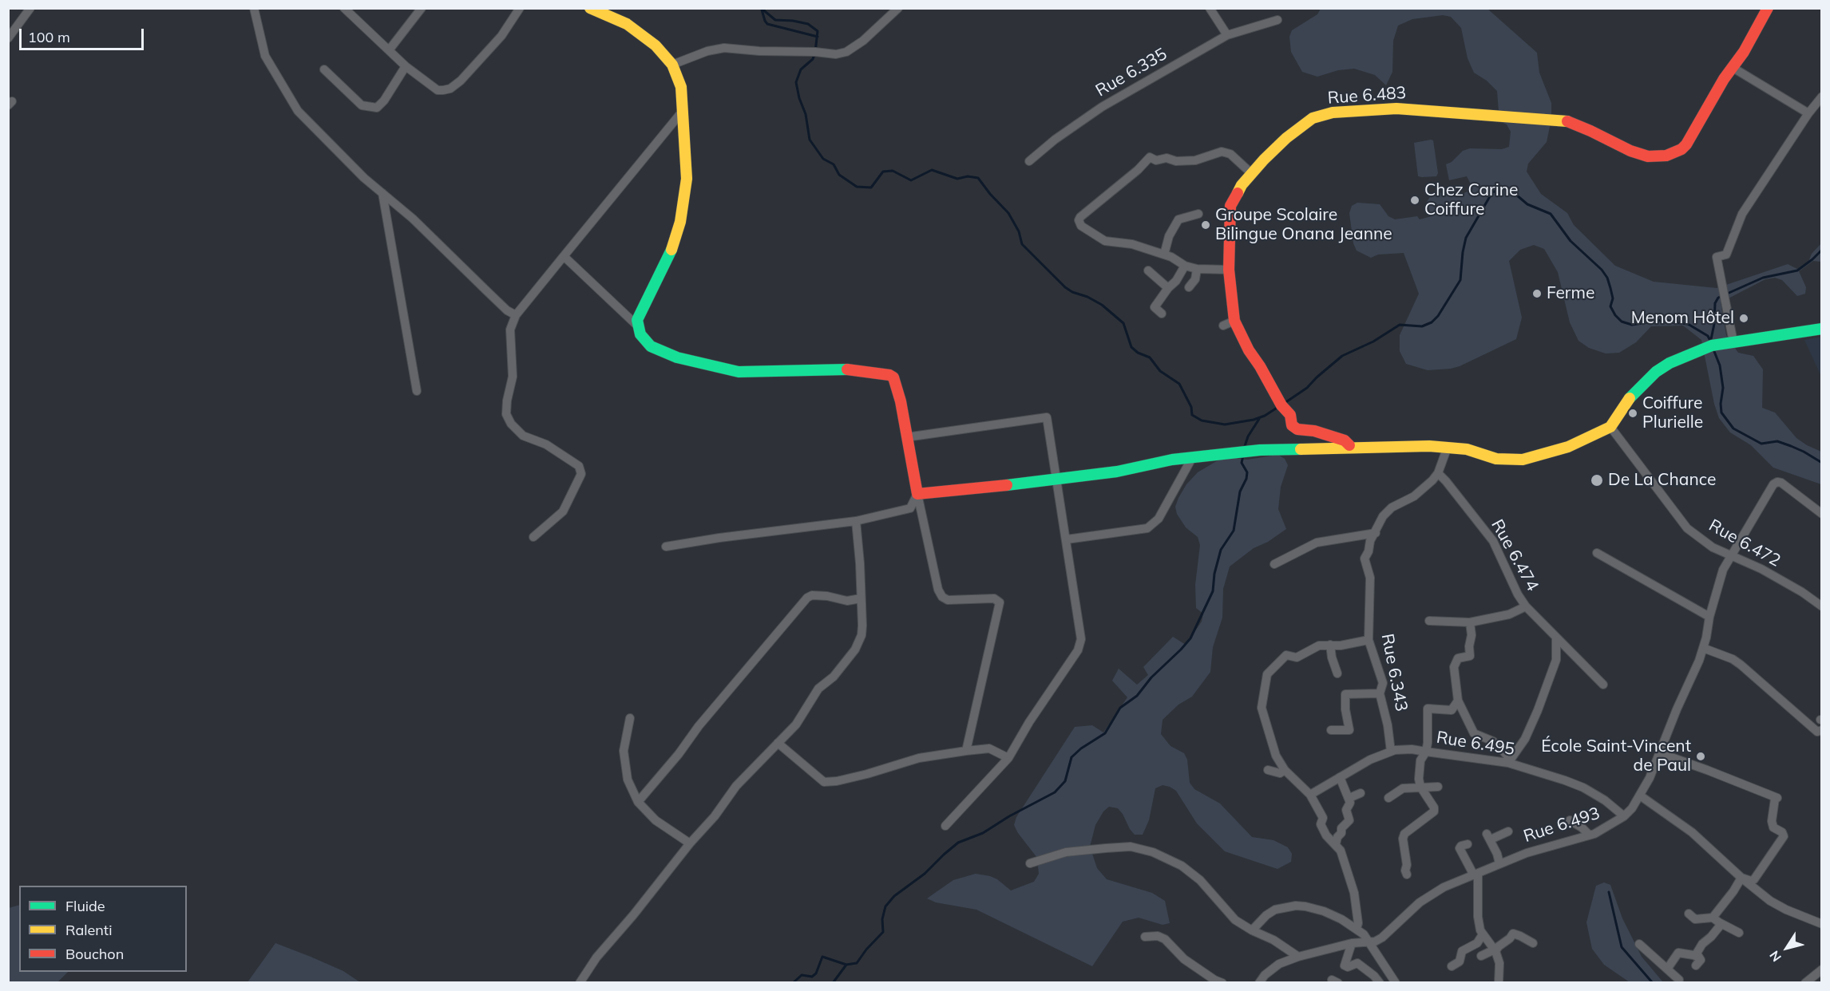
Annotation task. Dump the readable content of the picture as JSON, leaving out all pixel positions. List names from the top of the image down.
{
  "streets": {
    "street": [
      "Rue 6.335",
      "Rue 6.483",
      "Rue 6.472",
      "Rue 6.474",
      "Rue 6.343",
      "Rue 6.495",
      "Rue 6.493"
    ]
  },
  "crossings": [
    ["Rue 6.483", "Rue 6.343"],
    ["Rue 6.472", "Rue 6.493"],
    ["Rue 6.474", "Rue 6.343"],
    ["Rue 6.495", "Rue 6.493"]
  ],
  "places": [
    "Chez Carine Coiffure",
    "Groupe Scolaire Bilingue Onana Jeanne",
    "Ferme",
    "Menom Hôtel",
    "Coiffure Plurielle",
    "De La Chance",
    "École Saint-Vincent de Paul"
  ],
  "legend": ["Fluide", "Ralenti", "Bouchon"],
  "scale_bar": "100 m",
  "north": "bottom left"
}
